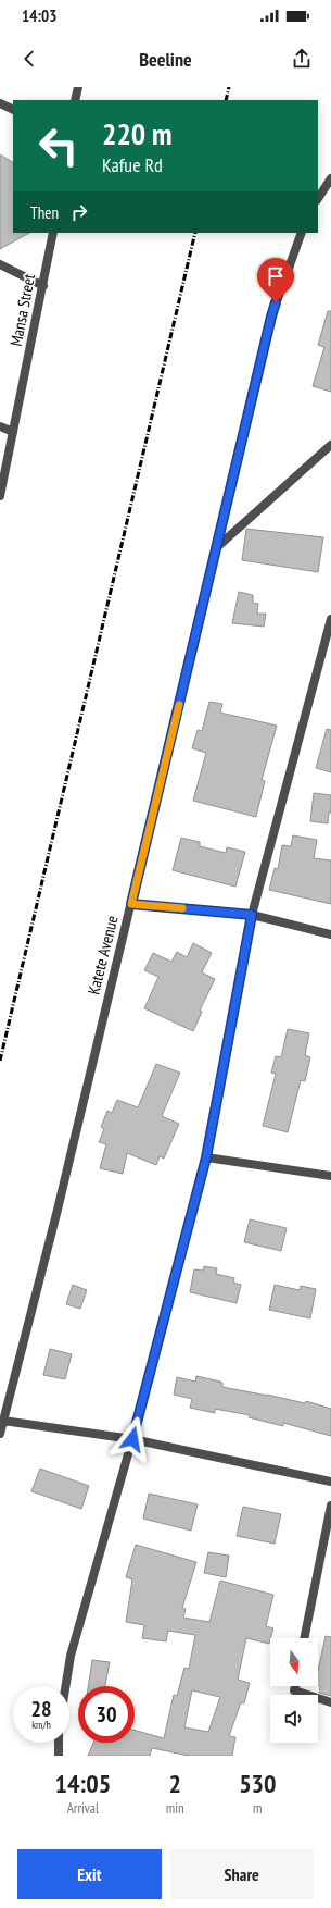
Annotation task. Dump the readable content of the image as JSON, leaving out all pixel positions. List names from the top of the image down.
{
  "streets": {
    "street": ["Mansa Street", "Katete Avenue"]
  },
  "north": "bottom",
  "page": {
    "status": "14:03",
    "header": "Beeline",
    "turn": ["220 m", "Kafue Rd"],
    "then": "Then",
    "speed": "28 km/h",
    "limit": "30",
    "eta": [
      "14:05",
      "Arrival",
      "2",
      "min",
      "530",
      "m"
    ],
    "buttons": ["Exit", "Share"]
  }
}
